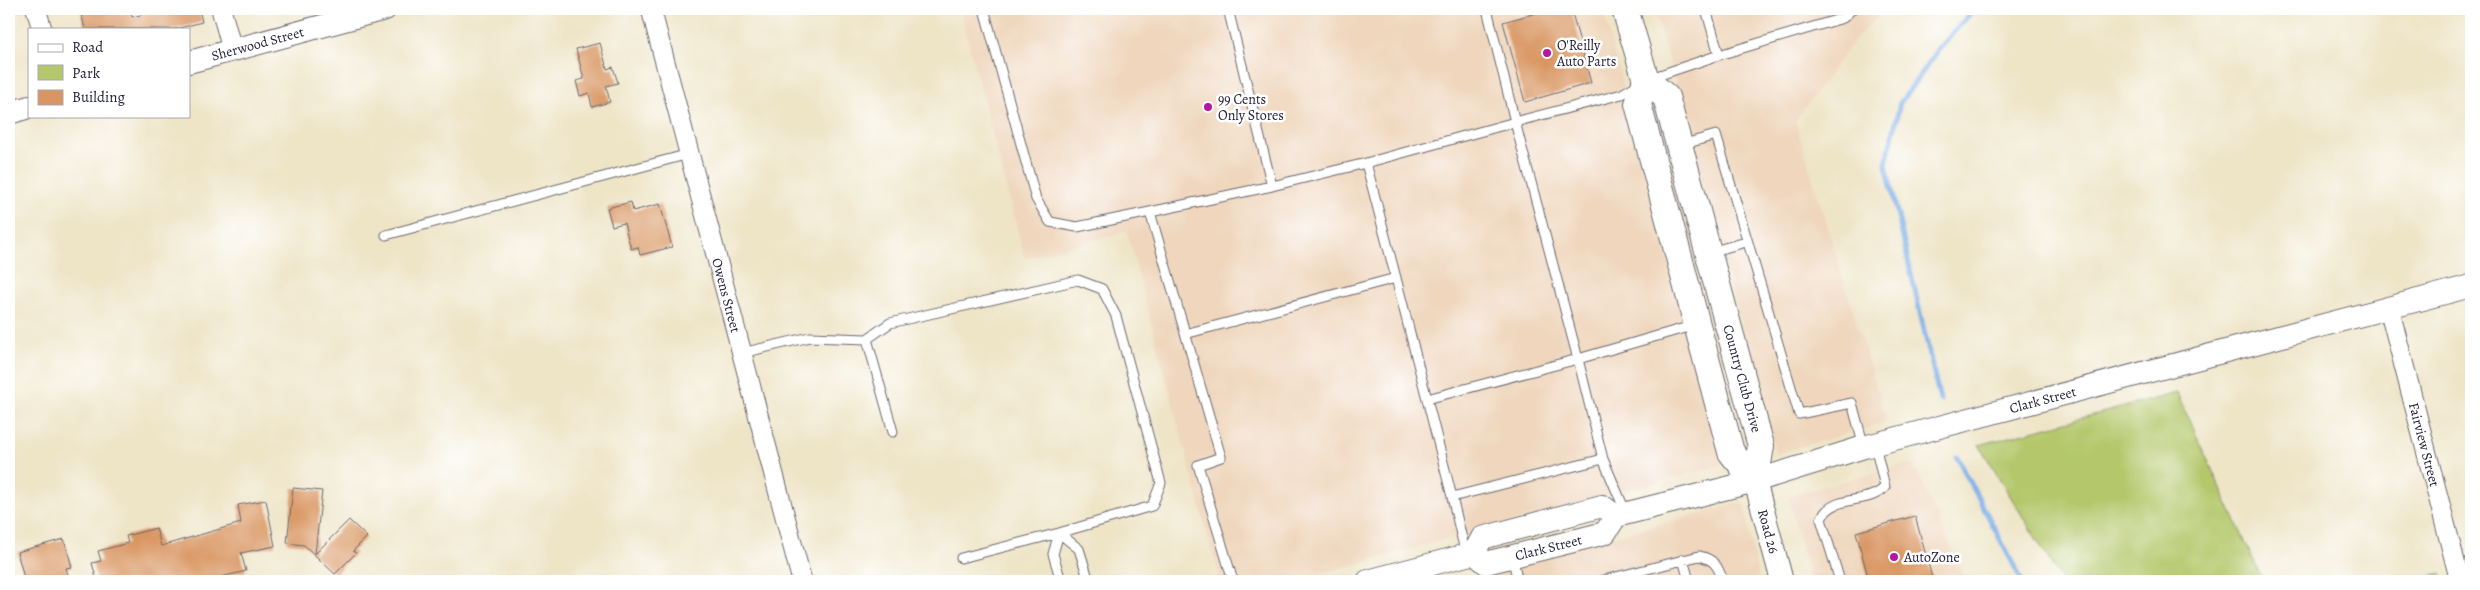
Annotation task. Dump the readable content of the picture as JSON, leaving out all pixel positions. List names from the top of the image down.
{
  "streets": {
    "main road": ["Country Club Drive"],
    "street": [
      "Sherwood Street",
      "Owens Street",
      "Clark Street",
      "Fairview Street",
      "Road 26"
    ]
  },
  "crossings": [
    ["Country Club Drive", "Clark Street"],
    ["Country Club Drive", "Road 26"],
    ["Clark Street", "Fairview Street"],
    ["Clark Street", "Road 26"]
  ],
  "places": ["O'Reilly Auto Parts", "99 Cents Only Stores", "AutoZone"],
  "legend": ["Road", "Park", "Building"]
}
